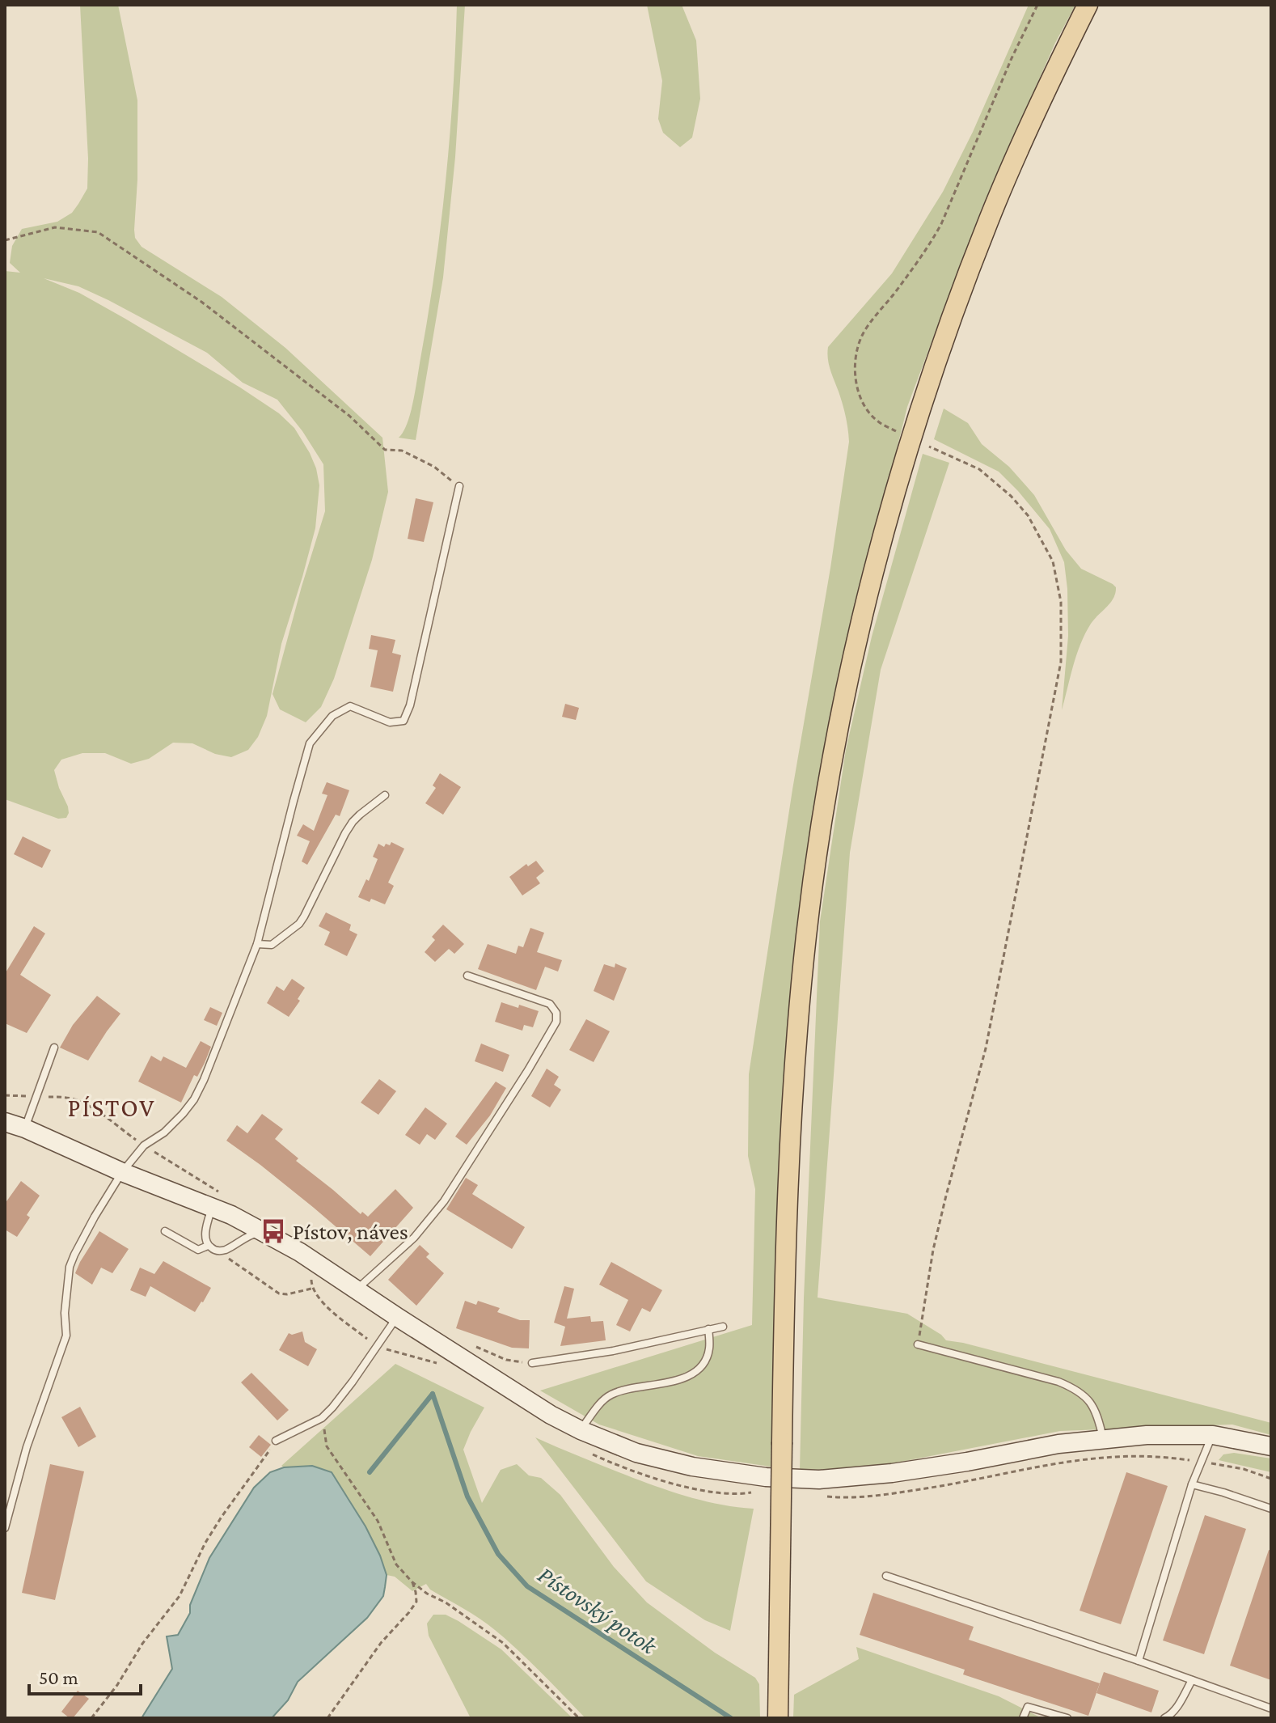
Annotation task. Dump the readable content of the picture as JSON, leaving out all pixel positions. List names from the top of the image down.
{
  "districts": ["PÍSTOV"],
  "water": ["Pístovský potok"],
  "places": {
    "bus stop": ["Pístov, náves"]
  },
  "scale_bar": "50 m"
}
